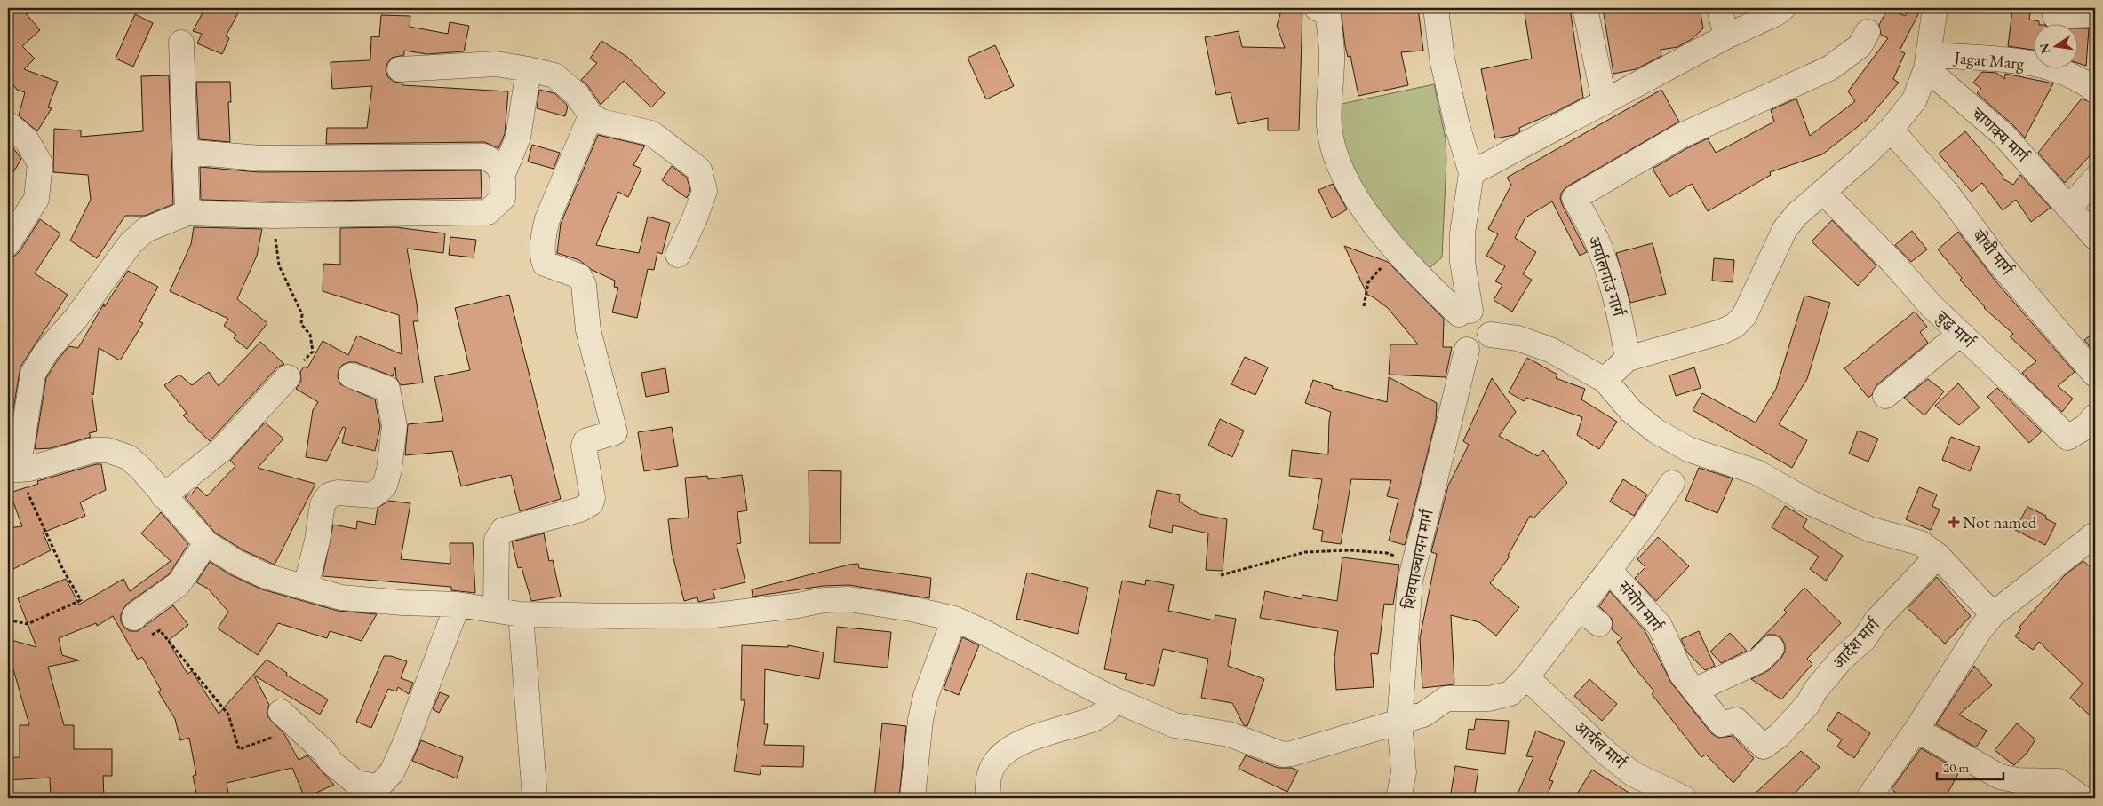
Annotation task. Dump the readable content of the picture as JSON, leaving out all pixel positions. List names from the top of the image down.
{
  "streets": {
    "street": [
      "Jagat Marg",
      "चाणक्य मार्ग",
      "बोधी मार्ग",
      "अर्यालगांउ मार्ग",
      "बुद्ध मार्ग",
      "शिवपाञ्चायन मार्ग",
      "संयोग मार्ग",
      "आर्दश मार्ग",
      "आर्यल मार्ग"
    ]
  },
  "crossings": [
    ["Jagat Marg", "चाणक्य मार्ग"],
    ["संयोग मार्ग", "आर्दश मार्ग"]
  ],
  "places": {
    "health": ["Not named"]
  },
  "scale_bar": "20 m",
  "north": "left"
}
